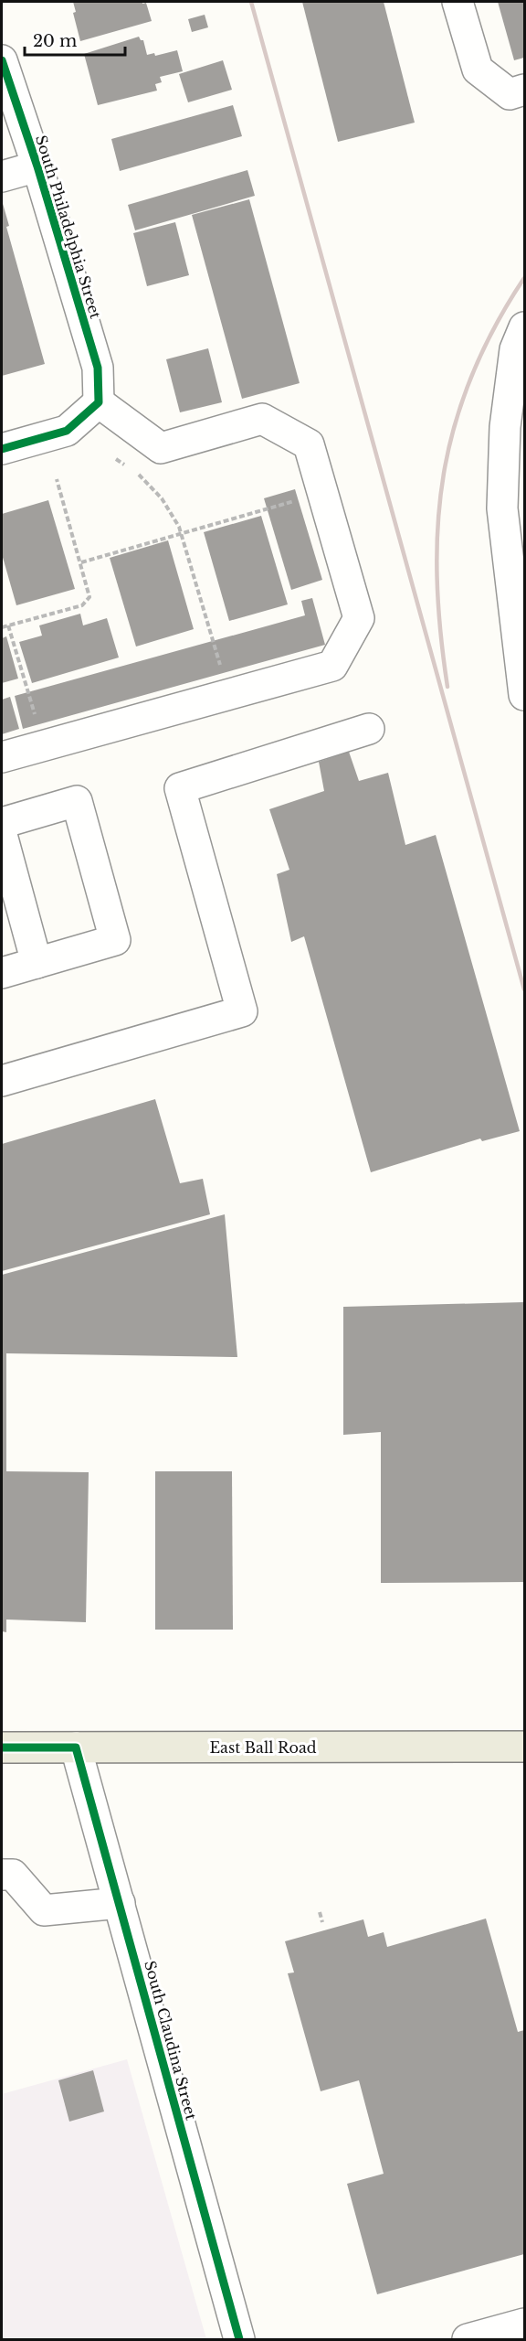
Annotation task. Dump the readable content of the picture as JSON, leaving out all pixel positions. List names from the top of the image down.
{
  "streets": {
    "main road": ["East Ball Road"],
    "street": ["South Philadelphia Street", "South Claudina Street"]
  },
  "crossings": [
    ["East Ball Road", "South Claudina Street"]
  ],
  "scale_bar": "20 m"
}
